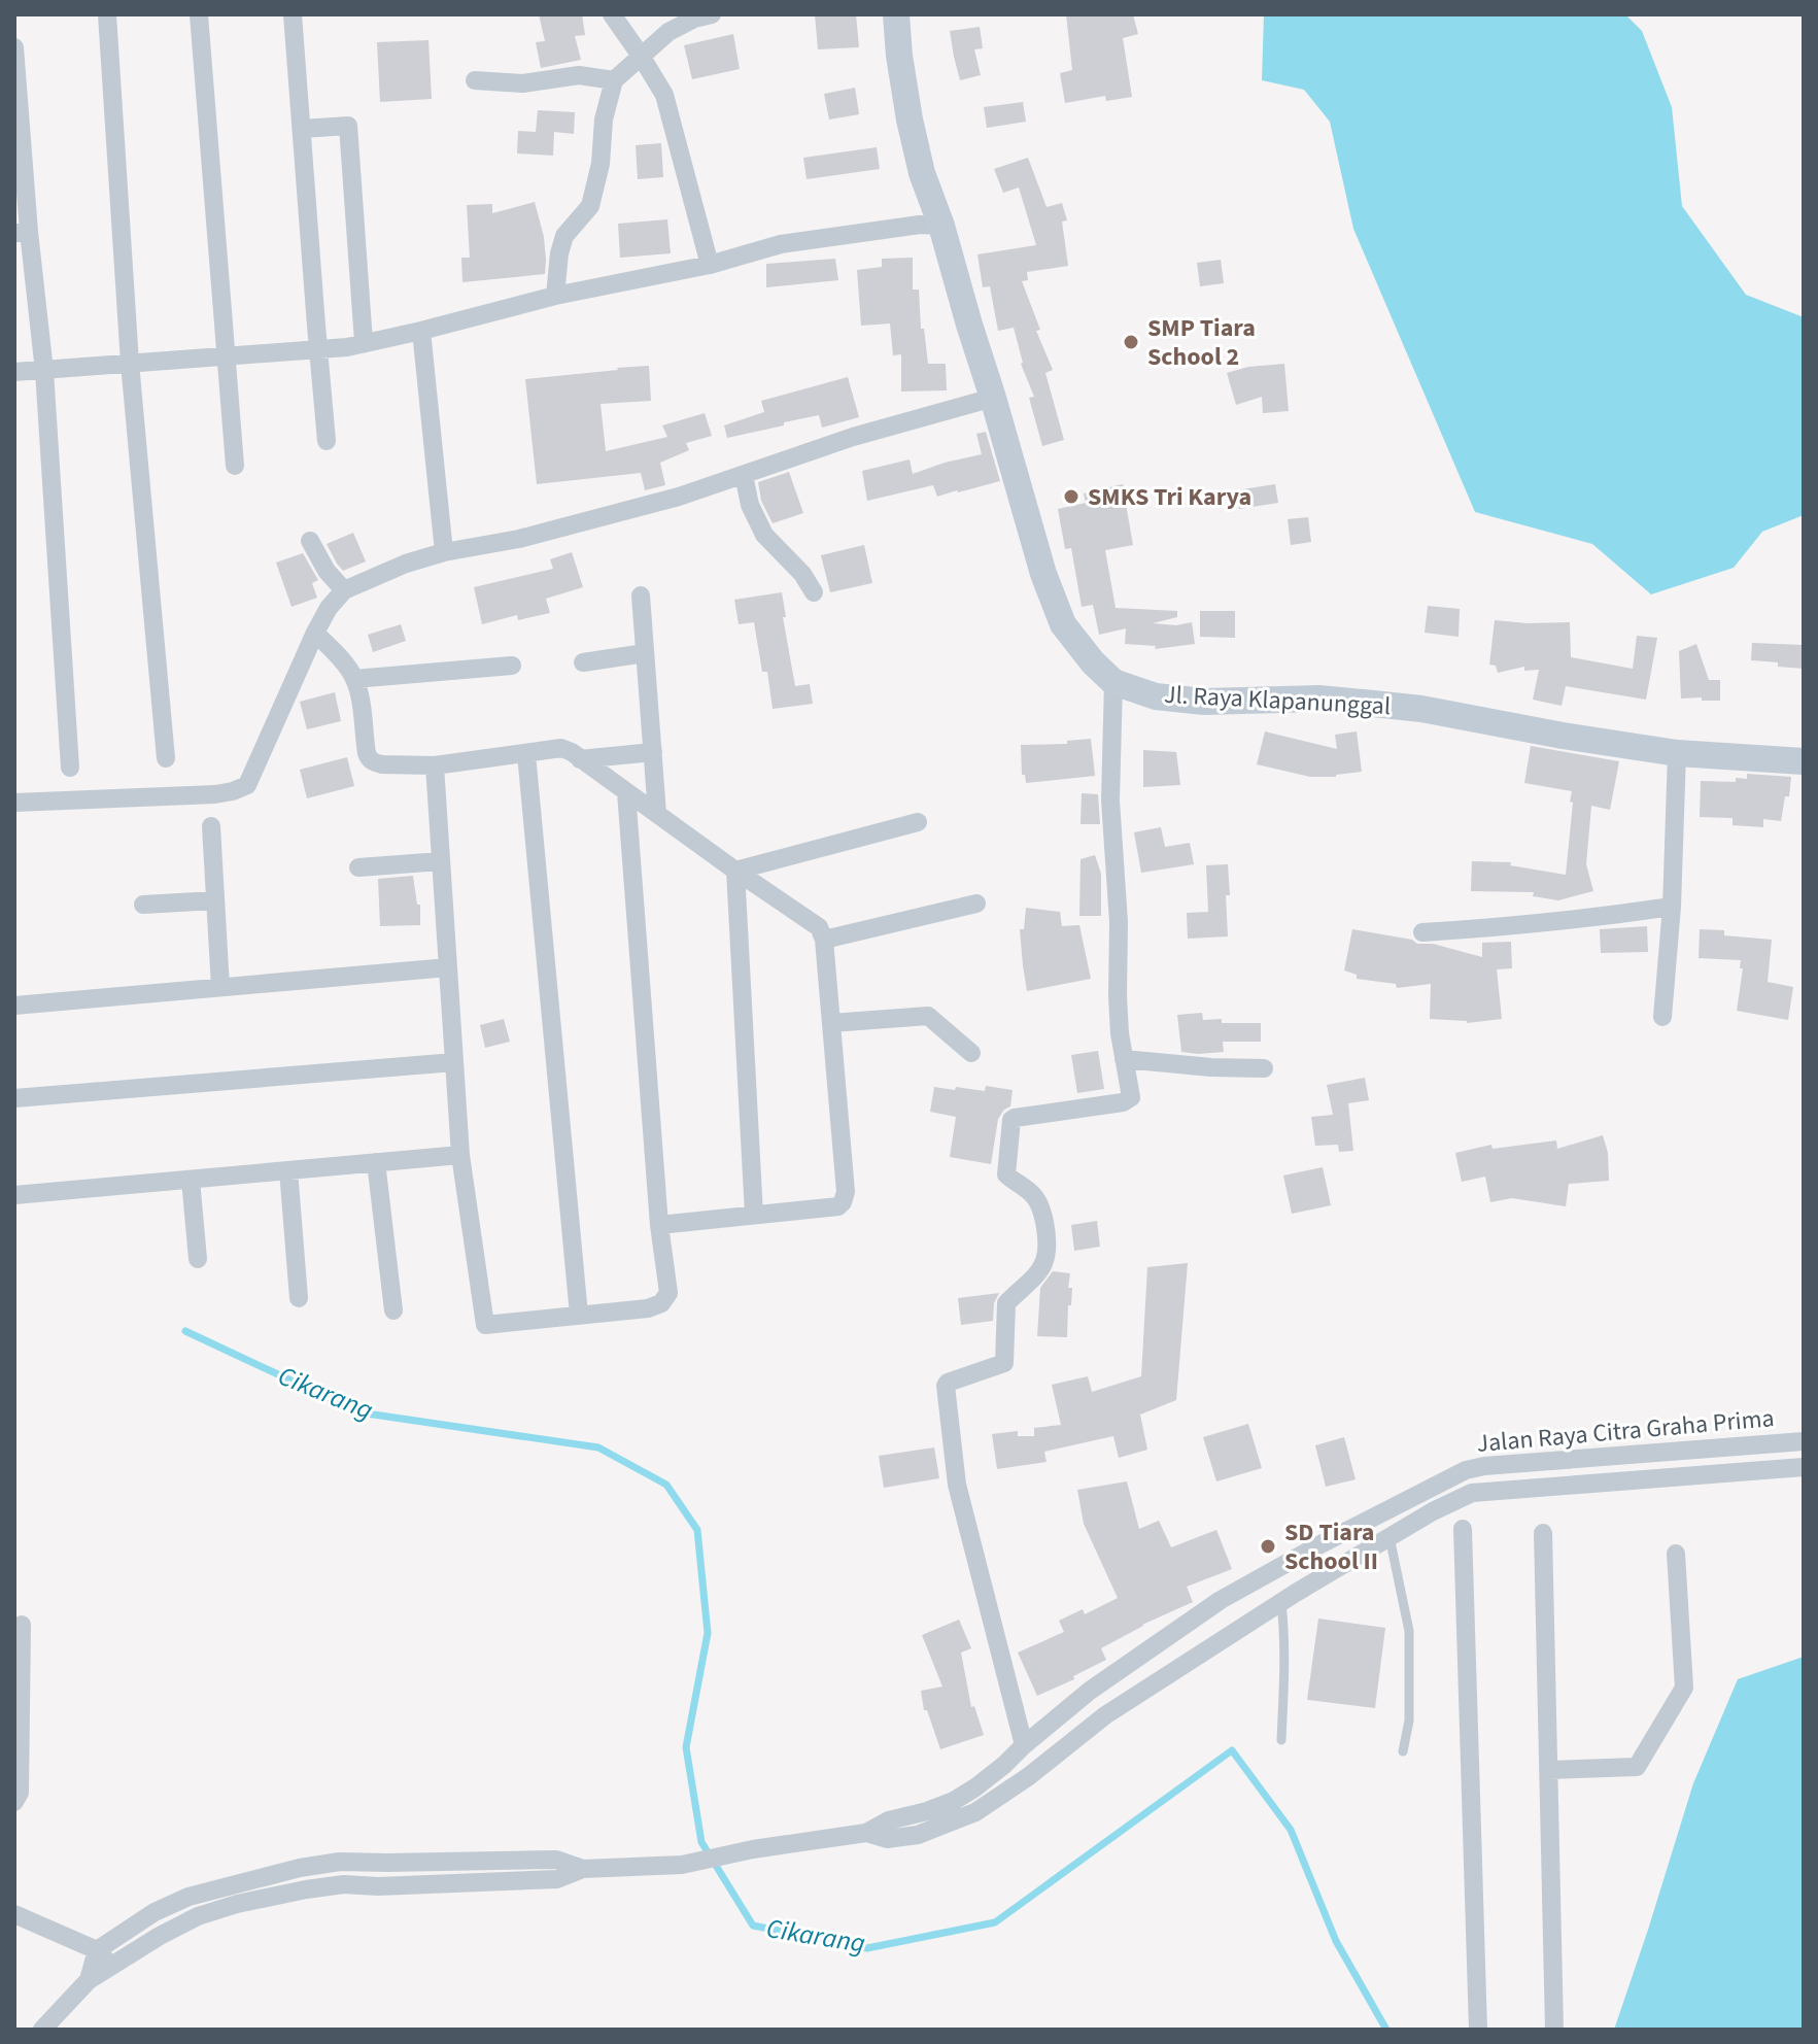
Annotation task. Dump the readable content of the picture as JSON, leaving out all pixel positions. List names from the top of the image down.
{
  "streets": {
    "street": ["Jl. Raya Klapanunggal", "Jalan Raya Citra Graha Prima"]
  },
  "water": ["Cikarang"],
  "places": ["SMP Tiara School 2", "SMKS Tri Karya", "SD Tiara School II"]
}
